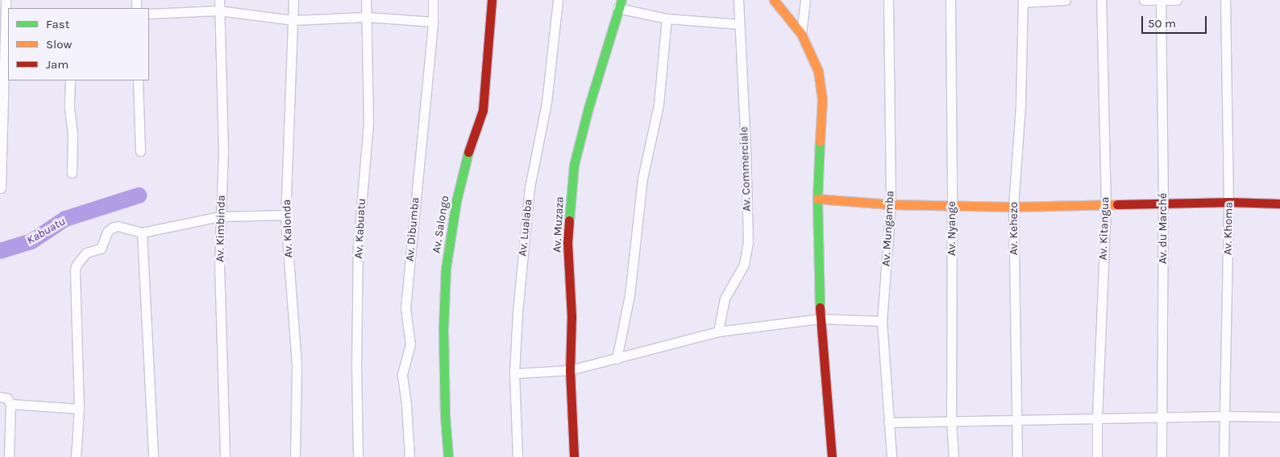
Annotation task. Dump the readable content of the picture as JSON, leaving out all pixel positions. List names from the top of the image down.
{
  "streets": {
    "street": [
      "Av. Commerciale",
      "Av. Salongo",
      "Av. Muzaza",
      "Av. Lualaba",
      "Av. Kimbinda",
      "Av. Kalonda",
      "Av. Kabuatu",
      "Av. Mungamba",
      "Av. Nyange",
      "Av. Kehezo",
      "Av. Kitangua",
      "Av. du Marché",
      "Av. Khoma",
      "Av. Dibumba"
    ]
  },
  "water": ["Kabuatu"],
  "legend": ["Fast", "Slow", "Jam"],
  "scale_bar": "50 m"
}
